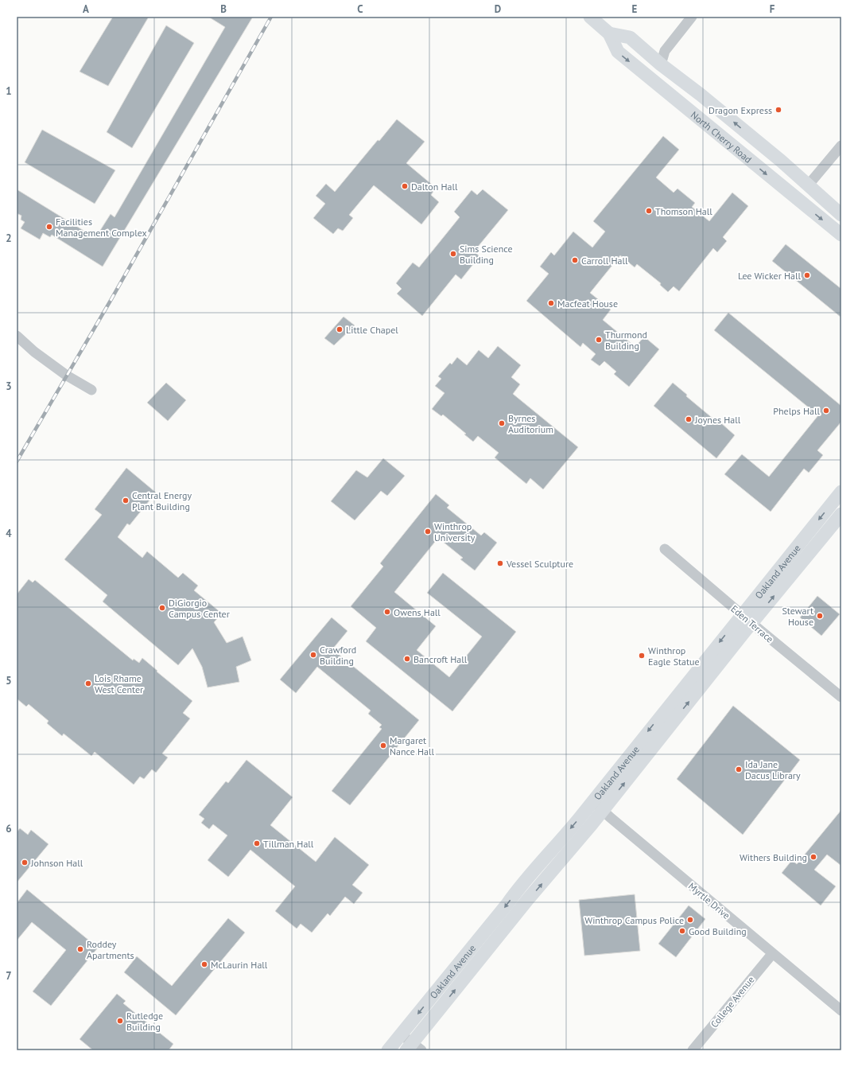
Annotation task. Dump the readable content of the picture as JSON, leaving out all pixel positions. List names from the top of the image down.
{
  "streets": {
    "main road": ["North Cherry Road", "Oakland Avenue"],
    "street": ["Eden Terrace", "Myrtle Drive", "College Avenue"]
  },
  "crossings": [
    ["Oakland Avenue", "Eden Terrace"],
    ["Oakland Avenue", "Myrtle Drive"],
    ["Myrtle Drive", "College Avenue"]
  ],
  "places": [
    "Dragon Express",
    "Dalton Hall",
    "Thomson Hall",
    "Facilities Management Complex",
    "Sims Science Building",
    "Carroll Hall",
    "Lee Wicker Hall",
    "Macfeat House",
    "Little Chapel",
    "Thurmond Building",
    "Phelps Hall",
    "Joynes Hall",
    "Byrnes Auditorium",
    "Central Energy Plant Building",
    "Winthrop University",
    "Vessel Sculpture",
    "DiGiorgio Campus Center",
    "Owens Hall",
    "Stewart House",
    "Crawford Building",
    "Winthrop Eagle Statue",
    "Bancroft Hall",
    "Lois Rhame West Center",
    "Margaret Nance Hall",
    "Ida Jane Dacus Library",
    "Tillman Hall",
    "Withers Building",
    "Johnson Hall",
    "Winthrop Campus Police",
    "Good Building",
    "Roddey Apartments",
    "McLaurin Hall",
    "Rutledge Building"
  ],
  "grid": {
    "columns": [
      "A",
      "B",
      "C",
      "D",
      "E",
      "F"
    ],
    "rows": [
      "1",
      "2",
      "3",
      "4",
      "5",
      "6",
      "7"
    ]
  }
}
